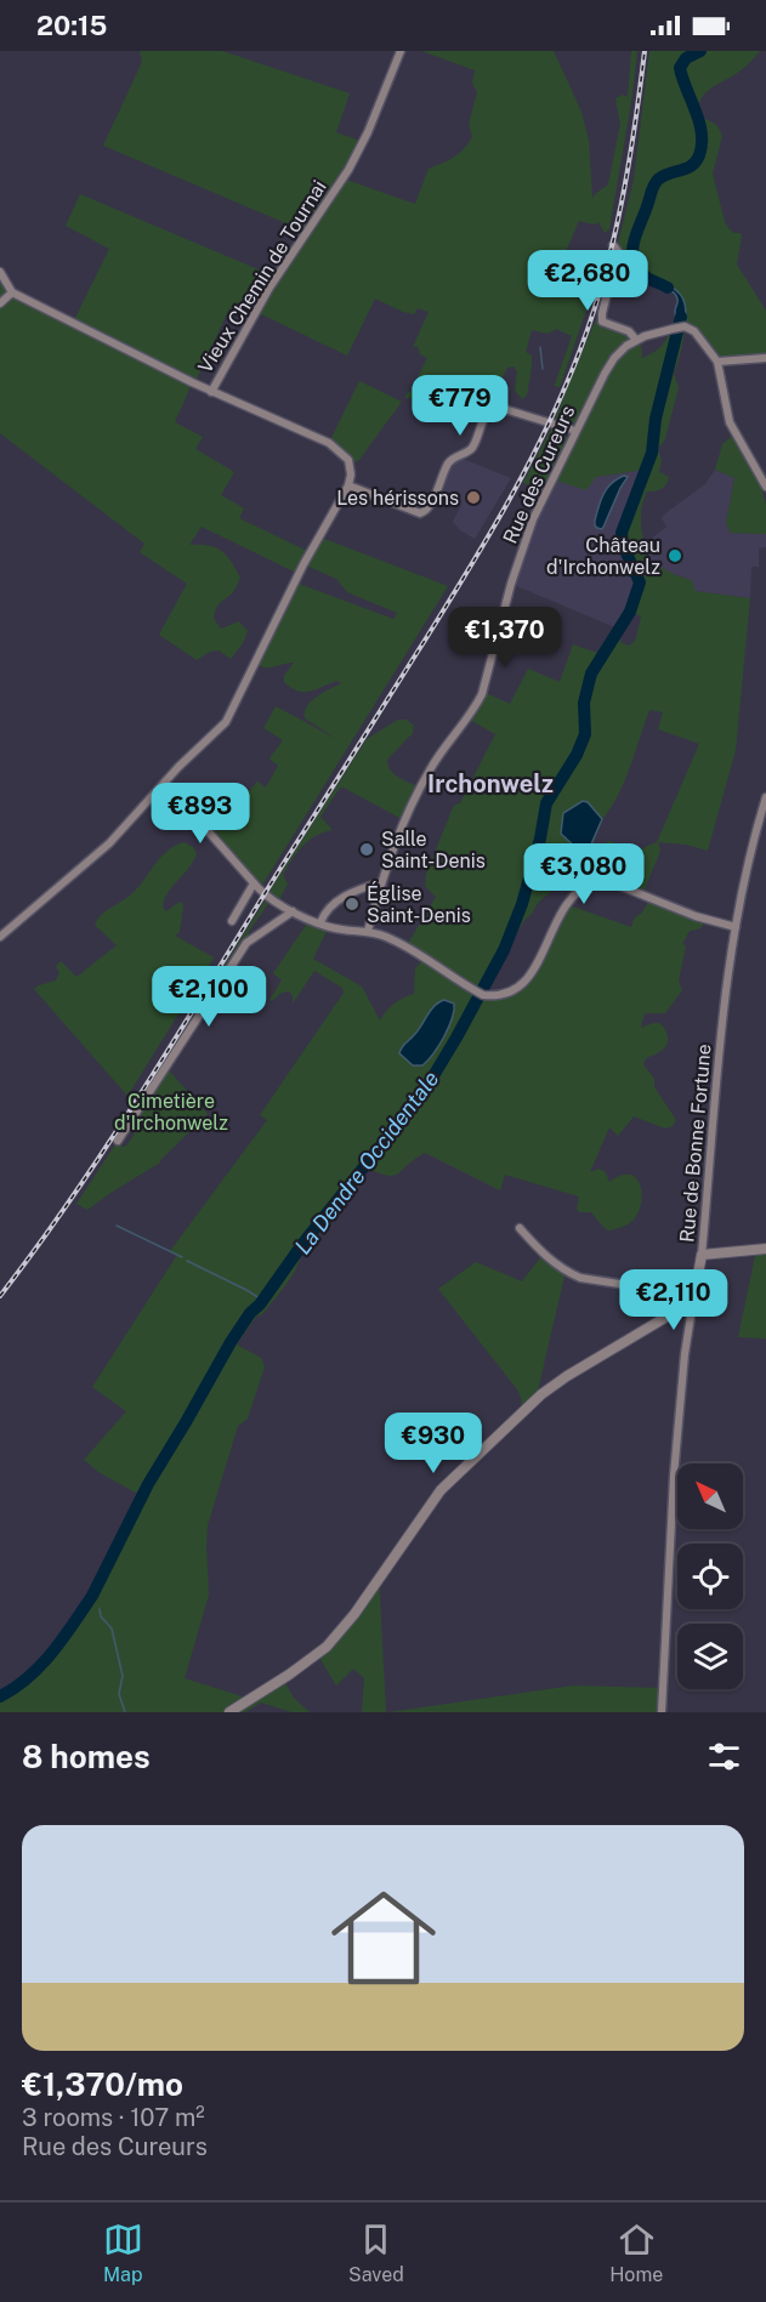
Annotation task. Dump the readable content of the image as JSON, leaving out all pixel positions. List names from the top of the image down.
{
  "streets": {
    "street": ["Vieux Chemin de Tournai", "Rue des Cureurs", "Rue de Bonne Fortune"]
  },
  "districts": ["Irchonwelz"],
  "water": ["La Dendre Occidentale"],
  "parks": ["Cimetière d'Irchonwelz"],
  "places": [
    "Les hérissons",
    "Château d'Irchonwelz",
    "Salle Saint-Denis",
    "Église Saint-Denis"
  ],
  "north": "top left",
  "page": {
    "status": "20:15",
    "price": [
      "€2,680",
      "€779",
      "€1,370",
      "€893",
      "€3,080",
      "€2,100",
      "€2,110",
      "€930"
    ],
    "heading": "8 homes",
    "list": [
      {
        "name": "€1,370/mo",
        "note": "3 rooms · 107 m² · Rue des Cureurs"
      }
    ],
    "tabs": ["Map", "Saved", "Home"]
  }
}
